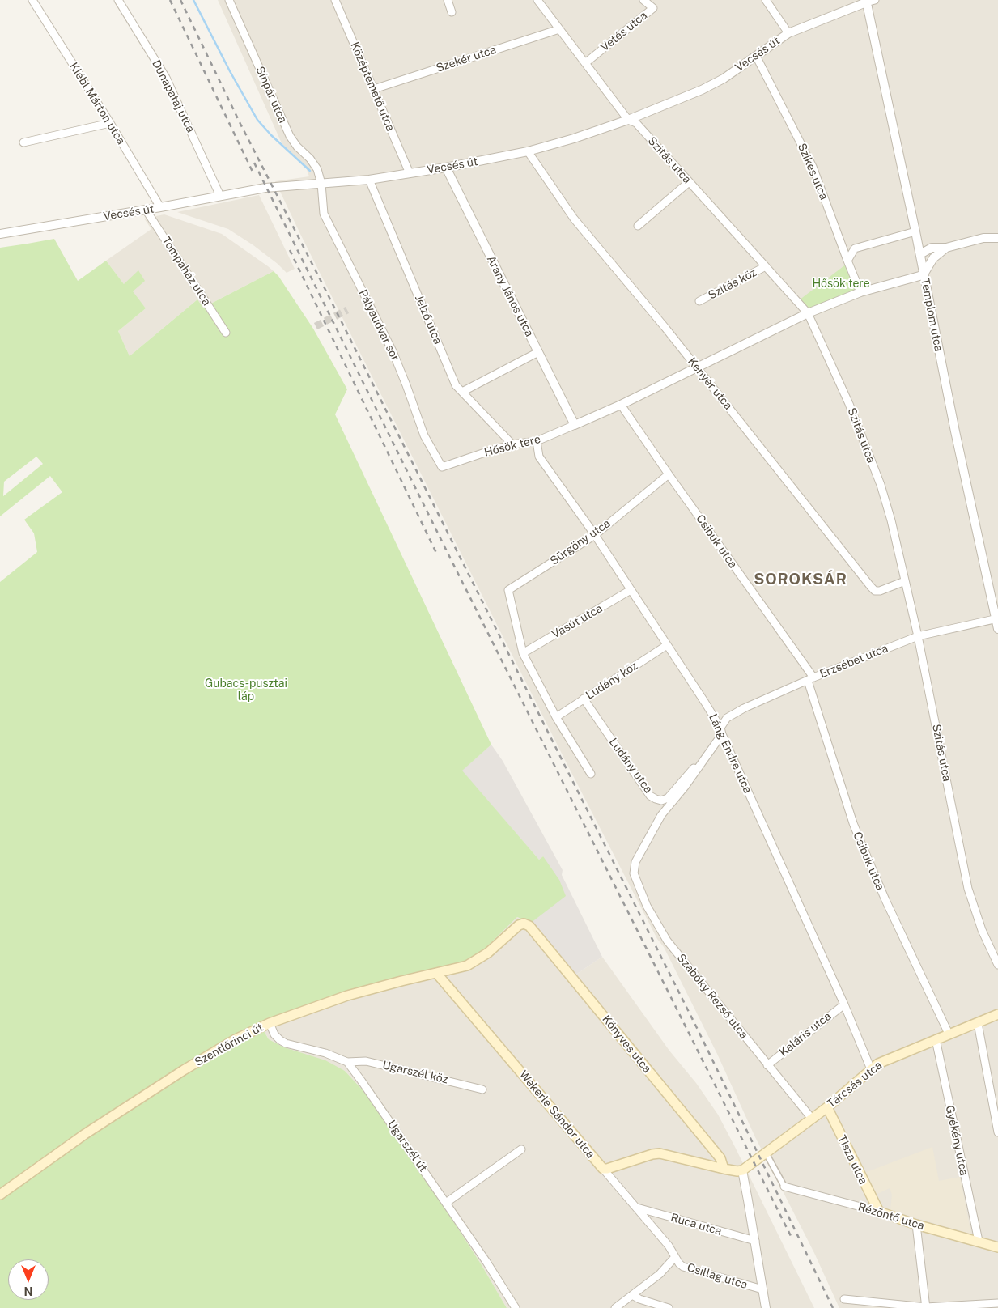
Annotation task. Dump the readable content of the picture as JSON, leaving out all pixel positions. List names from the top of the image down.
{
  "streets": {
    "main road": [
      "Könyves utca",
      "Szentlőrinci út",
      "Tárcsás utca",
      "Wekerle Sándor utca",
      "Tisza utca",
      "Rézöntő utca"
    ],
    "street": [
      "Vetés utca",
      "Vecsés út",
      "Szekér utca",
      "Középtemető utca",
      "Sínpár utca",
      "Dunapataj utca",
      "Klébl Márton utca",
      "Szitás utca",
      "Szikes utca",
      "Tompaház utca",
      "Szitás köz",
      "Arany János utca",
      "Templom utca",
      "Jelző utca",
      "Pályaudvar sor",
      "Kenyér utca",
      "Hősök tere",
      "Csibuk utca",
      "Sürgöny utca",
      "Vasút utca",
      "Erzsébet utca",
      "Ludány köz",
      "Láng Endre utca",
      "Ludány utca",
      "Szabóky Rezső utca",
      "Kaláris utca",
      "Ugarszél köz",
      "Gyékény utca",
      "Ugarszél út",
      "Ruca utca",
      "Csillag utca"
    ]
  },
  "crossings": [
    ["Vetés utca", "Szitás utca"],
    ["Vecsés út", "Középtemető utca"],
    ["Vecsés út", "Sínpár utca"],
    ["Vecsés út", "Dunapataj utca"],
    ["Vecsés út", "Klébl Márton utca"],
    ["Vecsés út", "Szitás utca"],
    ["Vecsés út", "Szikes utca"],
    ["Vecsés út", "Tompaház utca"],
    ["Vecsés út", "Arany János utca"],
    ["Vecsés út", "Templom utca"],
    ["Vecsés út", "Jelző utca"],
    ["Vecsés út", "Pályaudvar sor"],
    ["Vecsés út", "Kenyér utca"],
    ["Szekér utca", "Középtemető utca"],
    ["Szekér utca", "Szitás utca"],
    ["Sínpár utca", "Pályaudvar sor"],
    ["Szitás utca", "Szitás köz"],
    ["Szitás utca", "Kenyér utca"],
    ["Szitás utca", "Hősök tere"],
    ["Szitás utca", "Erzsébet utca"],
    ["Szikes utca", "Hősök tere"],
    ["Arany János utca", "Hősök tere"],
    ["Templom utca", "Hősök tere"],
    ["Templom utca", "Erzsébet utca"],
    ["Jelző utca", "Hősök tere"],
    ["Pályaudvar sor", "Hősök tere"],
    ["Kenyér utca", "Hősök tere"],
    ["Hősök tere", "Csibuk utca"],
    ["Hősök tere", "Láng Endre utca"],
    ["Csibuk utca", "Sürgöny utca"],
    ["Csibuk utca", "Erzsébet utca"],
    ["Csibuk utca", "Tárcsás utca"],
    ["Sürgöny utca", "Vasút utca"],
    ["Sürgöny utca", "Láng Endre utca"],
    ["Vasút utca", "Láng Endre utca"],
    ["Erzsébet utca", "Láng Endre utca"],
    ["Erzsébet utca", "Ludány utca"],
    ["Erzsébet utca", "Szabóky Rezső utca"],
    ["Ludány köz", "Láng Endre utca"],
    ["Ludány köz", "Ludány utca"],
    ["Láng Endre utca", "Kaláris utca"],
    ["Láng Endre utca", "Tárcsás utca"],
    ["Szabóky Rezső utca", "Kaláris utca"],
    ["Szabóky Rezső utca", "Tárcsás utca"],
    ["Könyves utca", "Szentlőrinci út"],
    ["Szentlőrinci út", "Wekerle Sándor utca"],
    ["Ugarszél köz", "Ugarszél út"],
    ["Tárcsás utca", "Gyékény utca"],
    ["Tárcsás utca", "Tisza utca"],
    ["Wekerle Sándor utca", "Ruca utca"],
    ["Wekerle Sándor utca", "Csillag utca"],
    ["Gyékény utca", "Rézöntő utca"],
    ["Tisza utca", "Rézöntő utca"]
  ],
  "districts": ["SOROKSÁR"],
  "parks": ["Hősök tere", "Gubacs-pusztai láp"],
  "north": "bottom"
}
